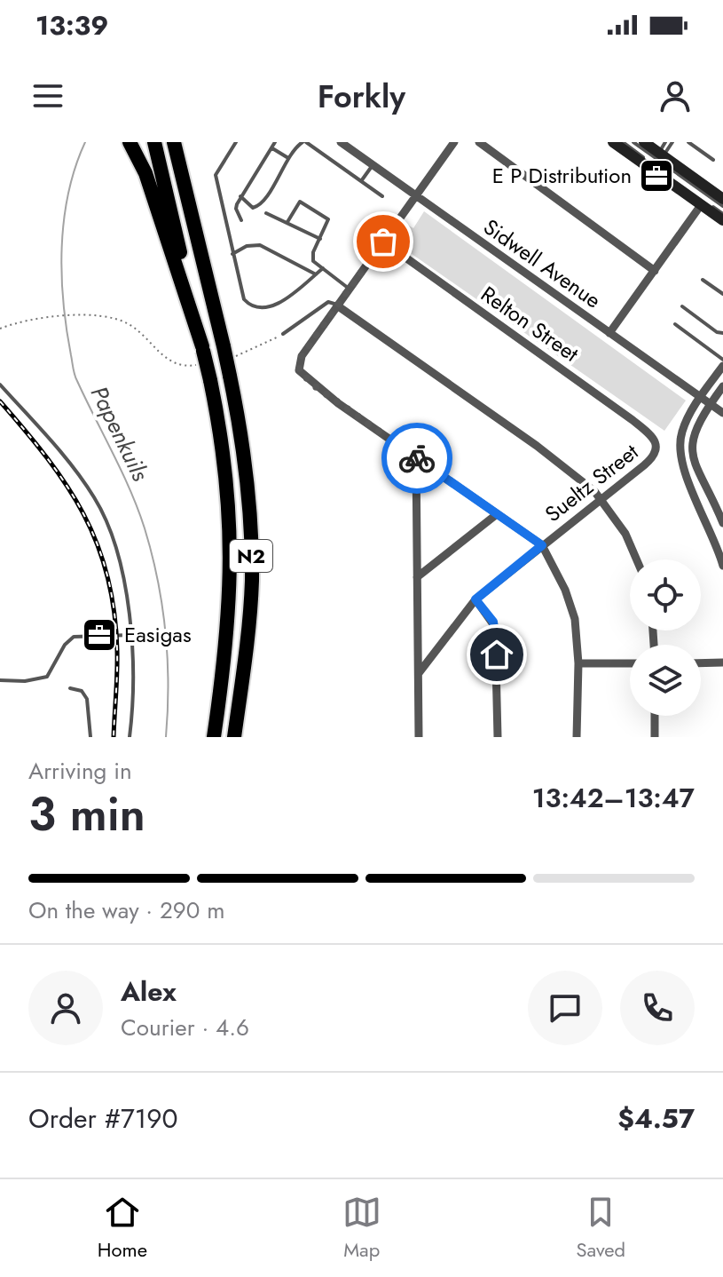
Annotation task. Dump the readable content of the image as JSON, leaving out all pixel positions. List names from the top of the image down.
{
  "streets": {
    "highway": ["N2"],
    "street": ["Sidwell Avenue", "Relton Street", "Sueltz Street"]
  },
  "crossings": [
    ["Relton Street", "Sueltz Street"]
  ],
  "water": ["Papenkuils"],
  "places": {
    "office": ["E P Distribution", "Easigas"]
  },
  "page": {
    "status": "13:39",
    "header": "Forkly",
    "heading": ["3 min", "Arriving in", "13:42–13:47"],
    "panel": [
      "Alex",
      "Courier · 4.6",
      "Order #7190",
      "$4.57"
    ],
    "bar": "On the way · 290 m",
    "tabs": ["Home", "Map", "Saved"]
  }
}
